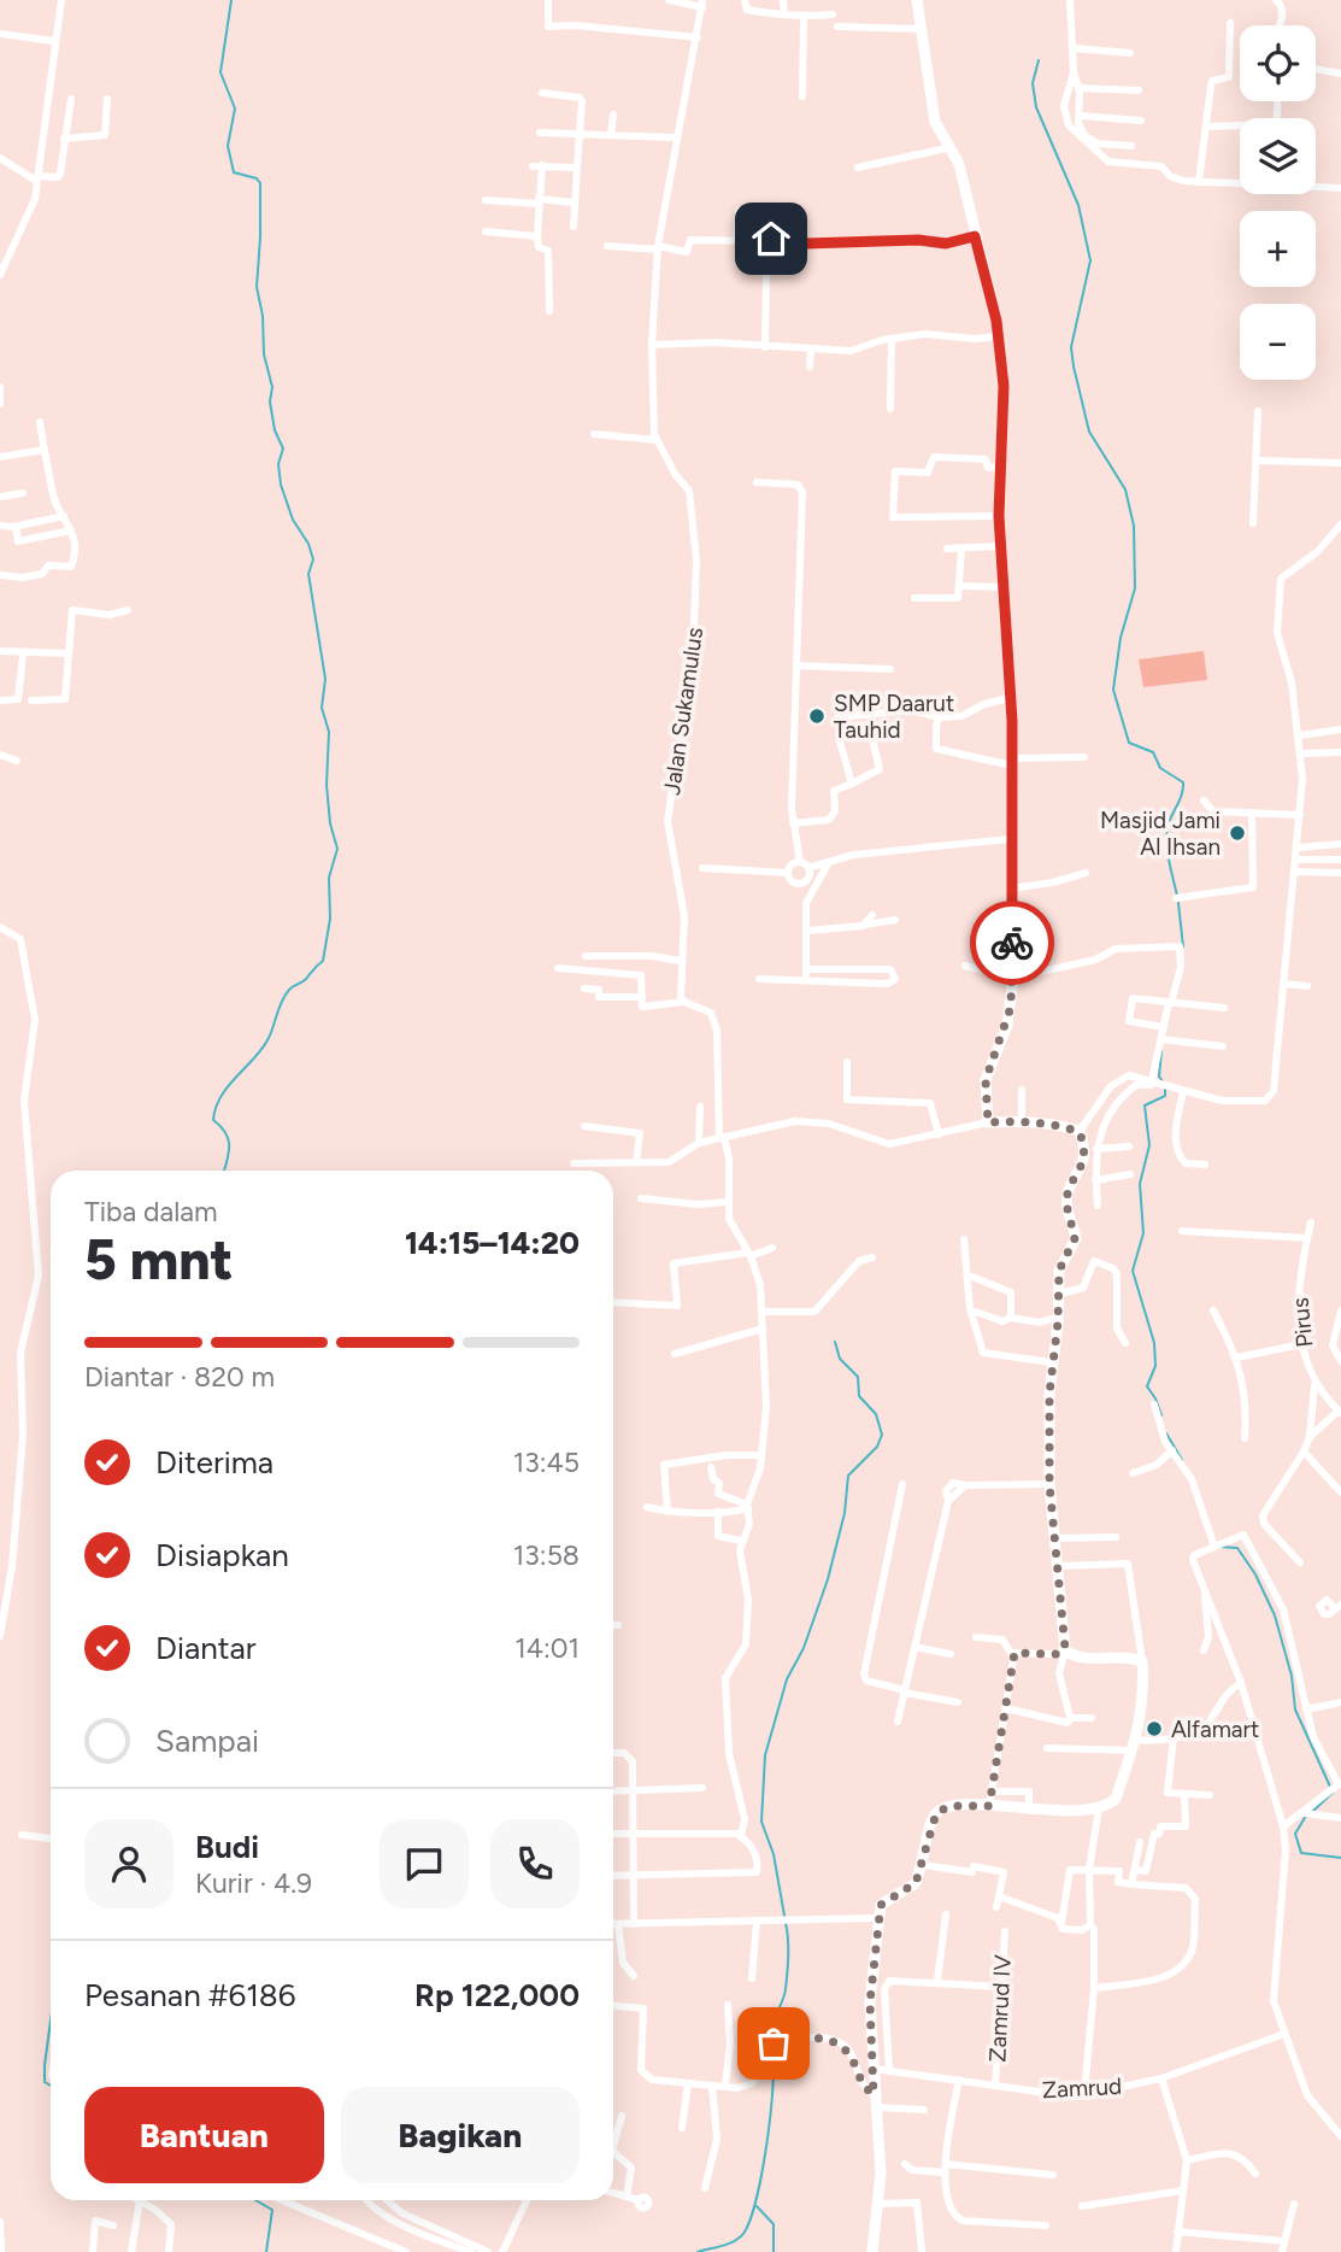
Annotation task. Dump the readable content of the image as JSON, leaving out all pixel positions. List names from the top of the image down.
{
  "streets": {
    "street": [
      "Jalan Sukamulus",
      "Pirus",
      "Zamrud IV",
      "Zamrud"
    ]
  },
  "crossings": [
    ["Zamrud IV", "Zamrud"]
  ],
  "places": ["SMP Daarut Tauhid", "Masjid Jami Al Ihsan", "Alfamart"],
  "page": {
    "map_buttons": ["+", "−"],
    "heading": ["5 mnt", "Tiba dalam", "14:15–14:20"],
    "panel": [
      "Budi",
      "Kurir · 4.9",
      "Pesanan #6186",
      "Rp 122,000"
    ],
    "bar": "Diantar · 820 m",
    "list": [
      ["Diterima", "13:45"],
      ["Disiapkan", "13:58"],
      ["Diantar", "14:01"],
      "Sampai"
    ],
    "buttons": ["Bantuan", "Bagikan"]
  }
}
